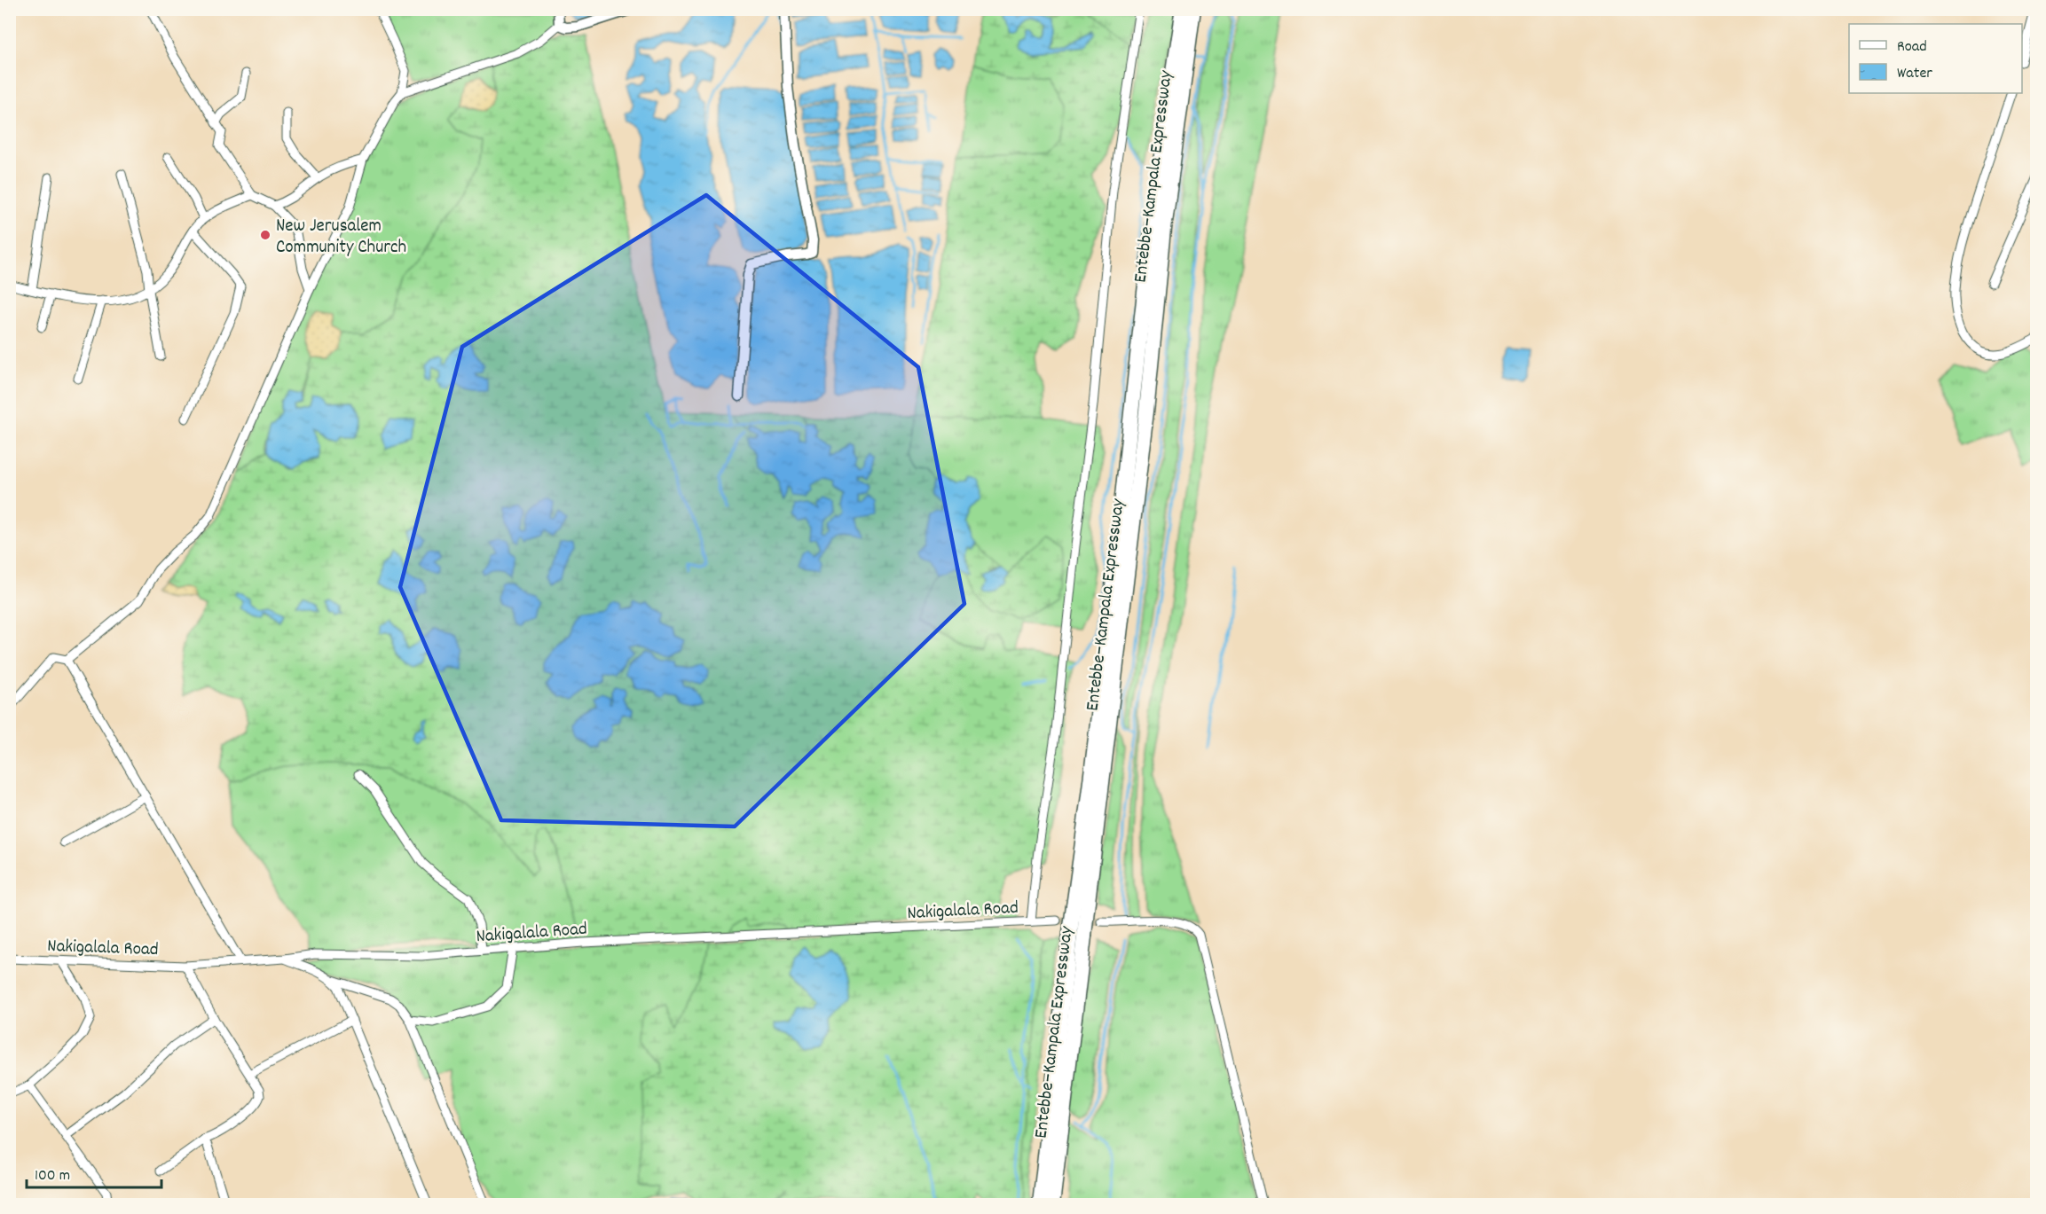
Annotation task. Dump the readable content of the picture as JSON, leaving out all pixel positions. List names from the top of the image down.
{
  "streets": {
    "highway": ["Entebbe–Kampala Expressway"],
    "street": ["Nakigalala Road"]
  },
  "places": ["New Jerusalem Community Church"],
  "legend": ["Road", "Water"],
  "scale_bar": "100 m"
}
